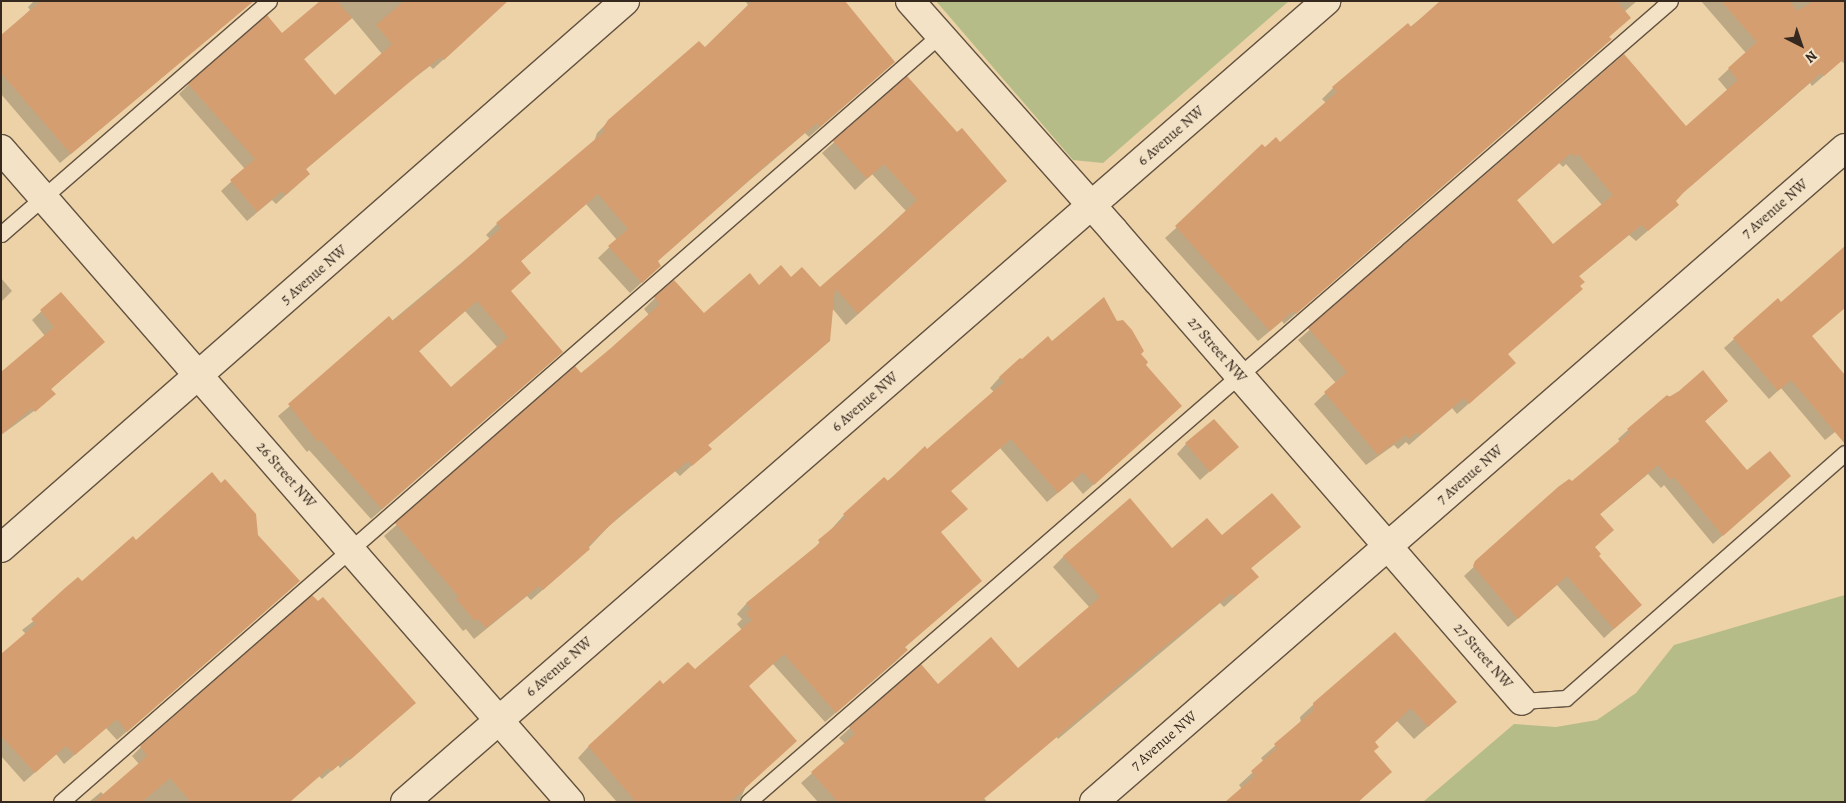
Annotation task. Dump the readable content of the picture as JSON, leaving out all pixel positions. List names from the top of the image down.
{
  "streets": {
    "street": [
      "6 Avenue NW",
      "7 Avenue NW",
      "5 Avenue NW",
      "27 Street NW",
      "26 Street NW"
    ]
  },
  "crossings": [
    ["6 Avenue NW", "27 Street NW"],
    ["6 Avenue NW", "26 Street NW"],
    ["7 Avenue NW", "27 Street NW"],
    ["5 Avenue NW", "26 Street NW"]
  ],
  "north": "bottom right"
}
